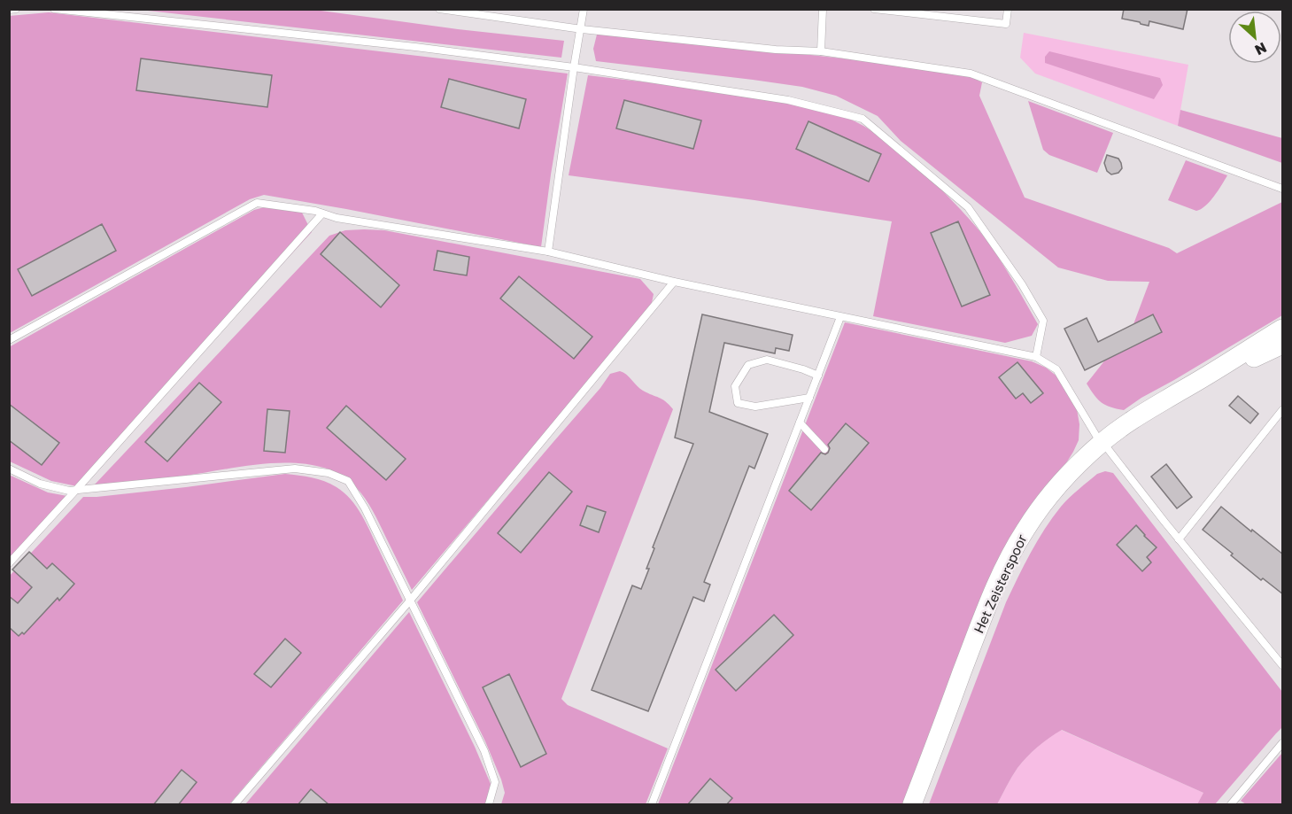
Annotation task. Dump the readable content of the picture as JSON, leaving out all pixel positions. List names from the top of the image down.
{
  "streets": {
    "street": ["Het Zeisterspoor"]
  },
  "north": "bottom right"
}
